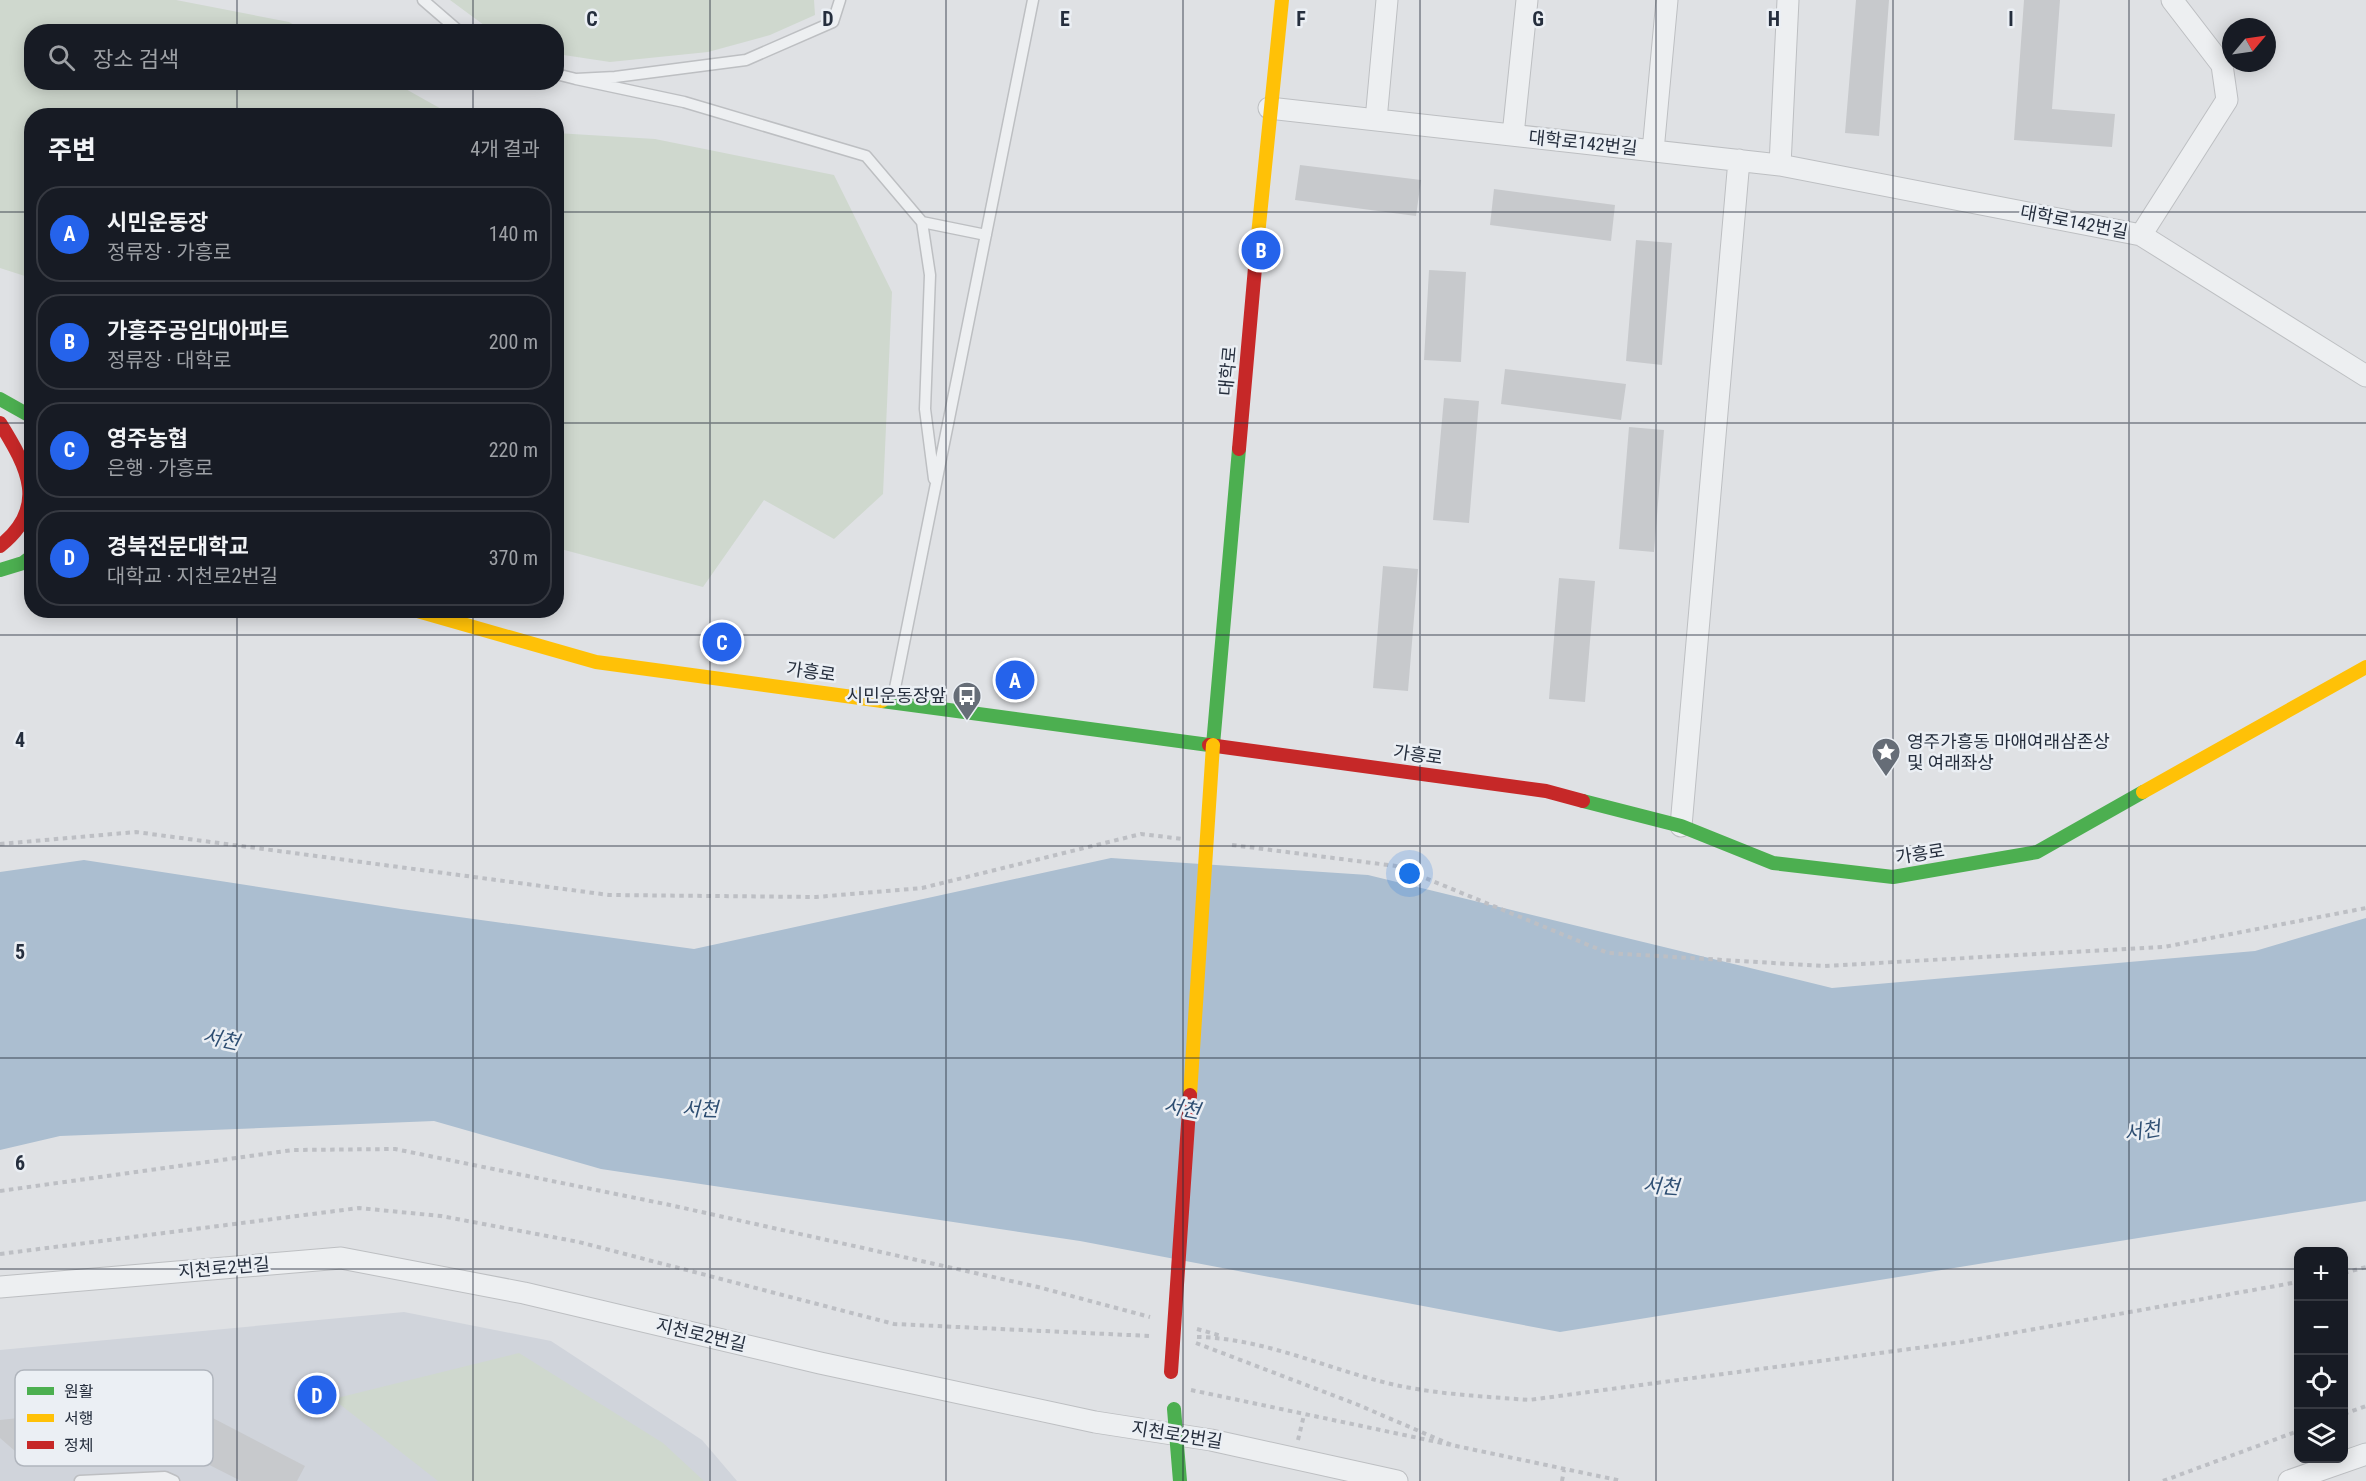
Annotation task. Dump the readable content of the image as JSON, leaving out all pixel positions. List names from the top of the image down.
{
  "streets": {
    "main road": ["대학로", "가흥로"],
    "street": ["대학로142번길", "지천로2번길"]
  },
  "crossings": [
    ["대학로142번길", "대학로"],
    ["대학로", "가흥로"]
  ],
  "water": ["서천"],
  "places": {
    "bus stop": ["시민운동장앞"],
    "place": ["영주가흥동 마애여래삼존상 및 여래좌상"]
  },
  "legend": ["원활", "서행", "정체"],
  "north": "top right",
  "page": {
    "search": "장소 검색",
    "heading": ["주변", "4개 결과"],
    "list": [
      {
        "mark": "A",
        "name": "시민운동장",
        "note": "정류장 · 가흥로",
        "value": "140 m"
      },
      {
        "mark": "B",
        "name": "가흥주공임대아파트",
        "note": "정류장 · 대학로",
        "value": "200 m"
      },
      {
        "mark": "C",
        "name": "영주농협",
        "note": "은행 · 가흥로",
        "value": "220 m"
      },
      {
        "mark": "D",
        "name": "경북전문대학교",
        "note": "대학교 · 지천로2번길",
        "value": "370 m"
      }
    ],
    "pins": [
      "B",
      "C",
      "A",
      "D"
    ],
    "map_buttons": ["+", "−"]
  },
  "grid": {
    "columns": [
      "C",
      "D",
      "E",
      "F",
      "G",
      "H",
      "I"
    ],
    "rows": ["4", "5", "6"]
  }
}
